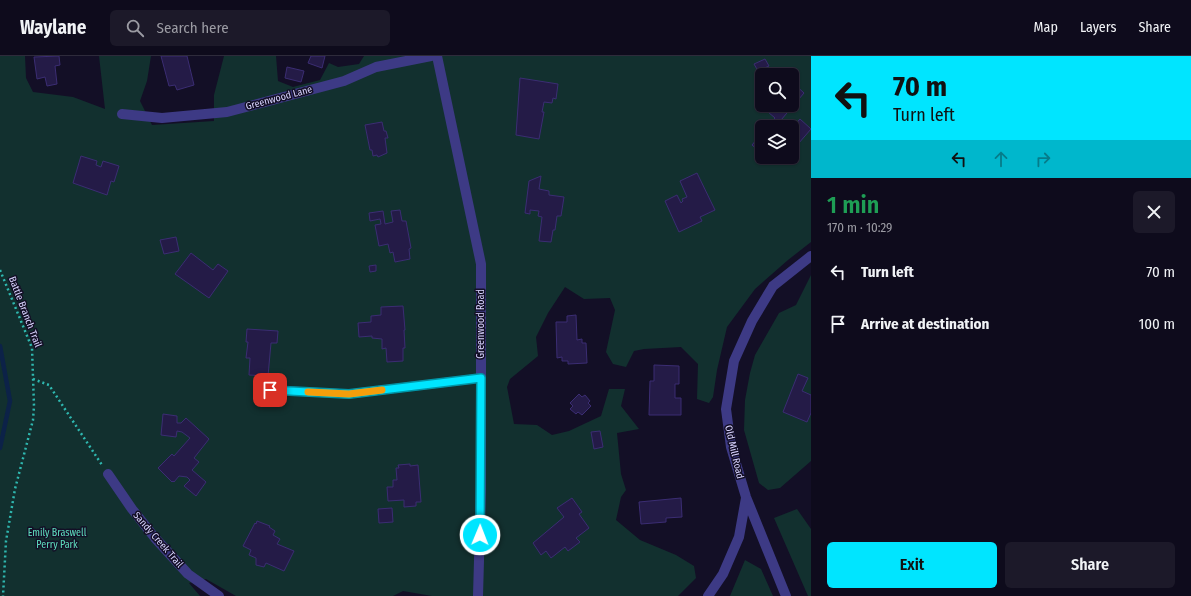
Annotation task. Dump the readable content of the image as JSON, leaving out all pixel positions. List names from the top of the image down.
{
  "streets": {
    "street": [
      "Greenwood Lane",
      "Greenwood Road",
      "Old Mill Road",
      "Sandy Creek Trail"
    ],
    "path": ["Battle Branch Trail"]
  },
  "parks": ["Emily Braswell Perry Park"],
  "page": {
    "header": "Waylane",
    "search": "Search here",
    "nav": ["Map", "Layers", "Share"],
    "turn": ["70 m", "Turn left"],
    "heading": ["1 min", "170 m · 10:29"],
    "list": [
      {
        "name": "Turn left",
        "value": "70 m"
      },
      {
        "name": "Arrive at destination",
        "value": "100 m"
      }
    ],
    "buttons": ["Exit", "Share"]
  }
}
